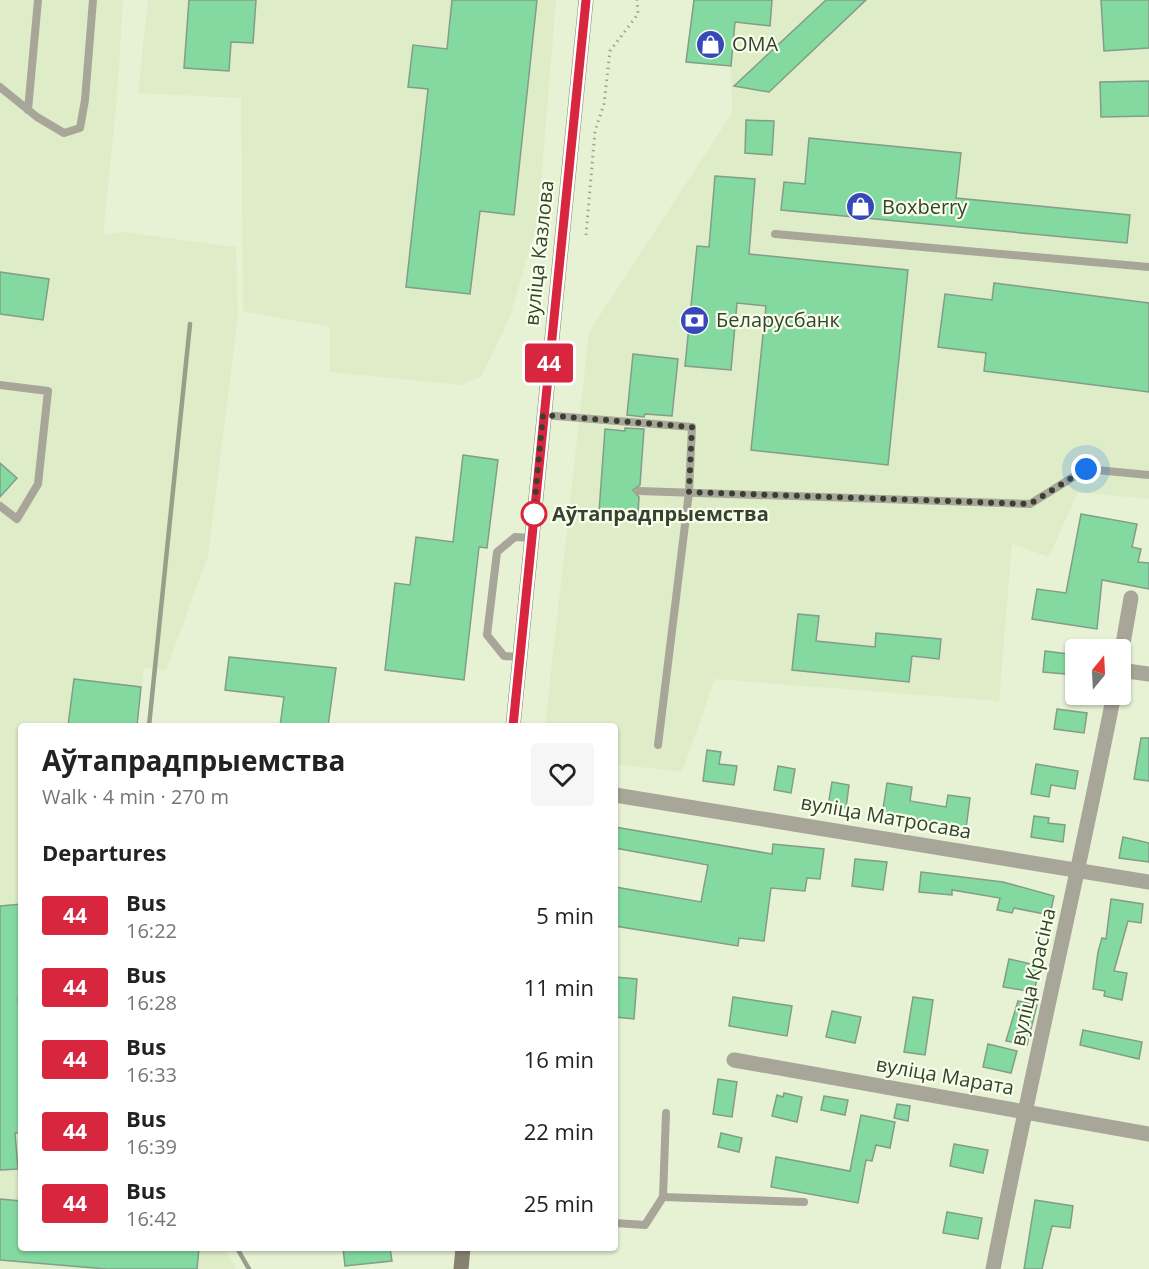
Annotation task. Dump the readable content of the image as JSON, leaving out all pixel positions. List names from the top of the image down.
{
  "streets": {
    "main road": ["вуліца Казлова"],
    "street": ["вуліца Матросава", "вуліца Красіна", "вуліца Марата"]
  },
  "crossings": [
    ["вуліца Матросава", "вуліца Красіна"],
    ["вуліца Красіна", "вуліца Марата"]
  ],
  "places": {
    "shop": ["ОМА", "Boxberry"],
    "bank": ["Беларусбанк"],
    "other": ["Аўтапрадпрыемства"]
  },
  "lines": ["bus line 44"],
  "north": "top",
  "page": {
    "on_map": "44",
    "heading": [
      ["Аўтапрадпрыемства", "Walk · 4 min · 270 m"],
      "Departures"
    ],
    "list": [
      {
        "mark": "44",
        "name": "Bus",
        "note": "16:22",
        "value": "5 min"
      },
      {
        "mark": "44",
        "name": "Bus",
        "note": "16:28",
        "value": "11 min"
      },
      {
        "mark": "44",
        "name": "Bus",
        "note": "16:33",
        "value": "16 min"
      },
      {
        "mark": "44",
        "name": "Bus",
        "note": "16:39",
        "value": "22 min"
      },
      {
        "mark": "44",
        "name": "Bus",
        "note": "16:42",
        "value": "25 min"
      }
    ]
  }
}
